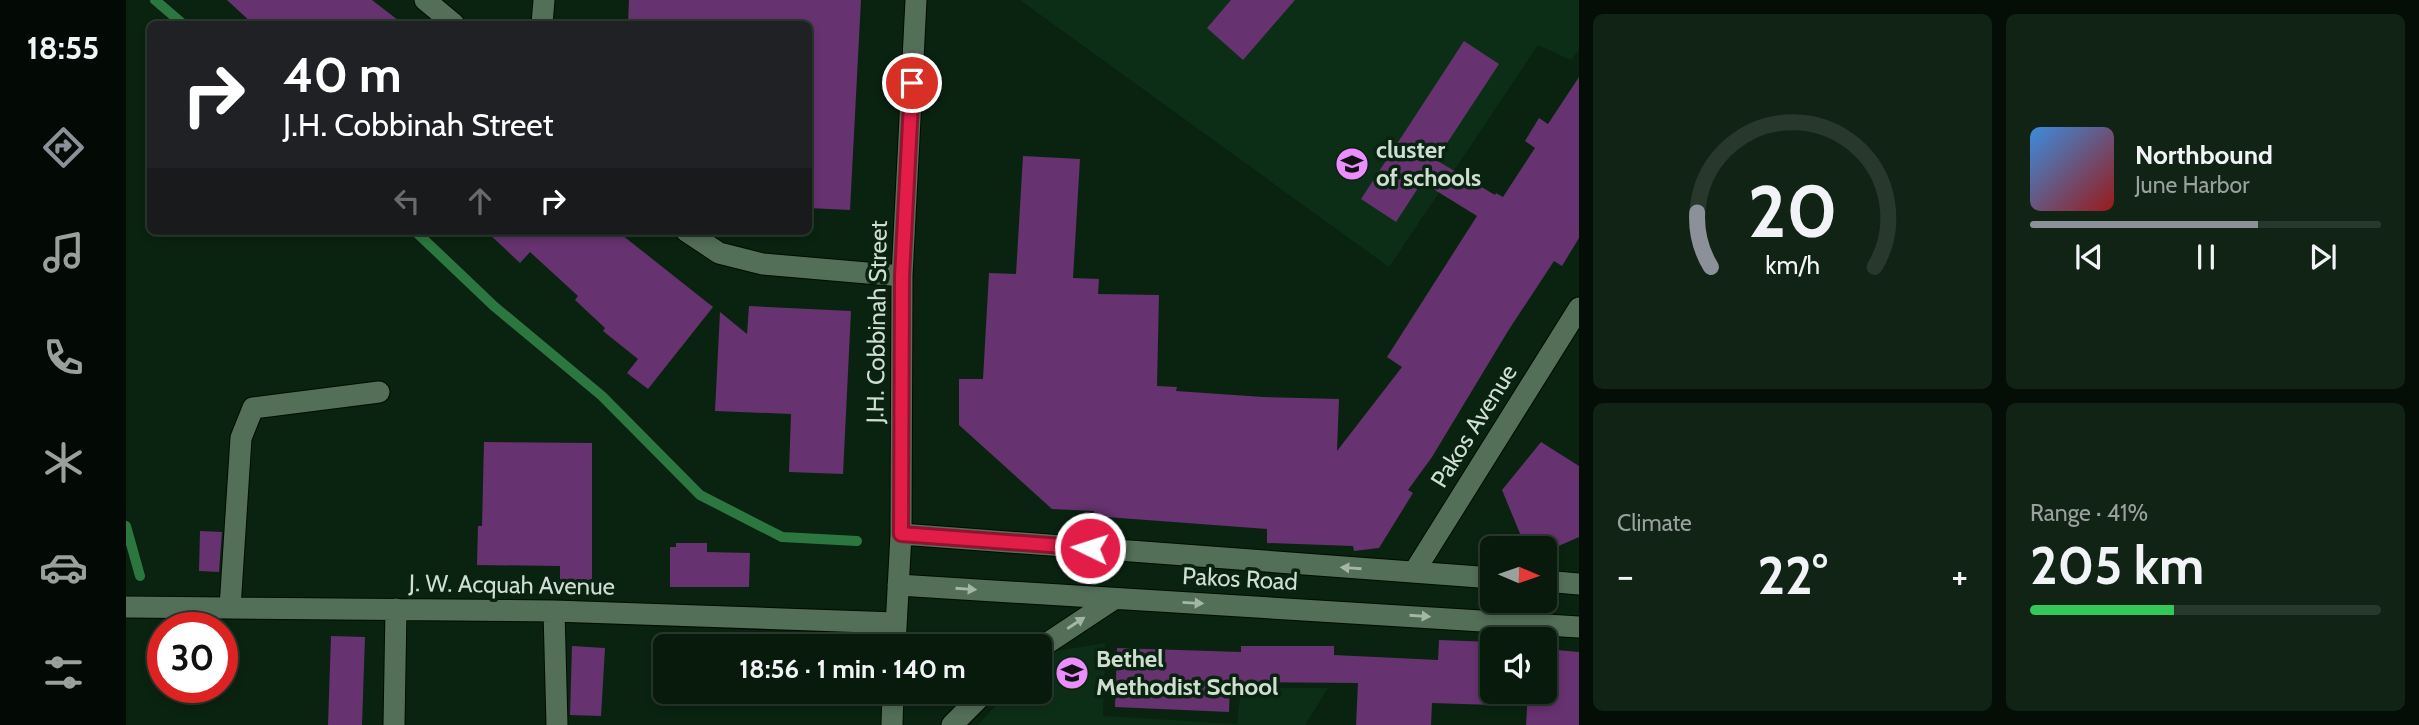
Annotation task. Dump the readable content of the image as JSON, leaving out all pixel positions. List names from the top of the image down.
{
  "streets": {
    "street": [
      "J.H. Cobbinah Street",
      "Pakos Avenue",
      "Pakos Road",
      "J. W. Acquah Avenue"
    ]
  },
  "crossings": [
    ["J.H. Cobbinah Street", "Pakos Road"],
    ["J.H. Cobbinah Street", "J. W. Acquah Avenue"],
    ["Pakos Avenue", "Pakos Road"]
  ],
  "places": {
    "school or university": ["cluster of schools", "Bethel Methodist School"]
  },
  "north": "right",
  "page": {
    "tabs": "18:55",
    "turn": ["40 m", "J.H. Cobbinah Street"],
    "song": ["Northbound", "June Harbor"],
    "tile": [
      "Climate",
      ["Range · 41%", "205 km"]
    ],
    "heat": ["−", "22°", "+"],
    "limit": "30",
    "trip": "18:56 · 1 min · 140 m",
    "gauge": ["20", "km/h"]
  }
}
